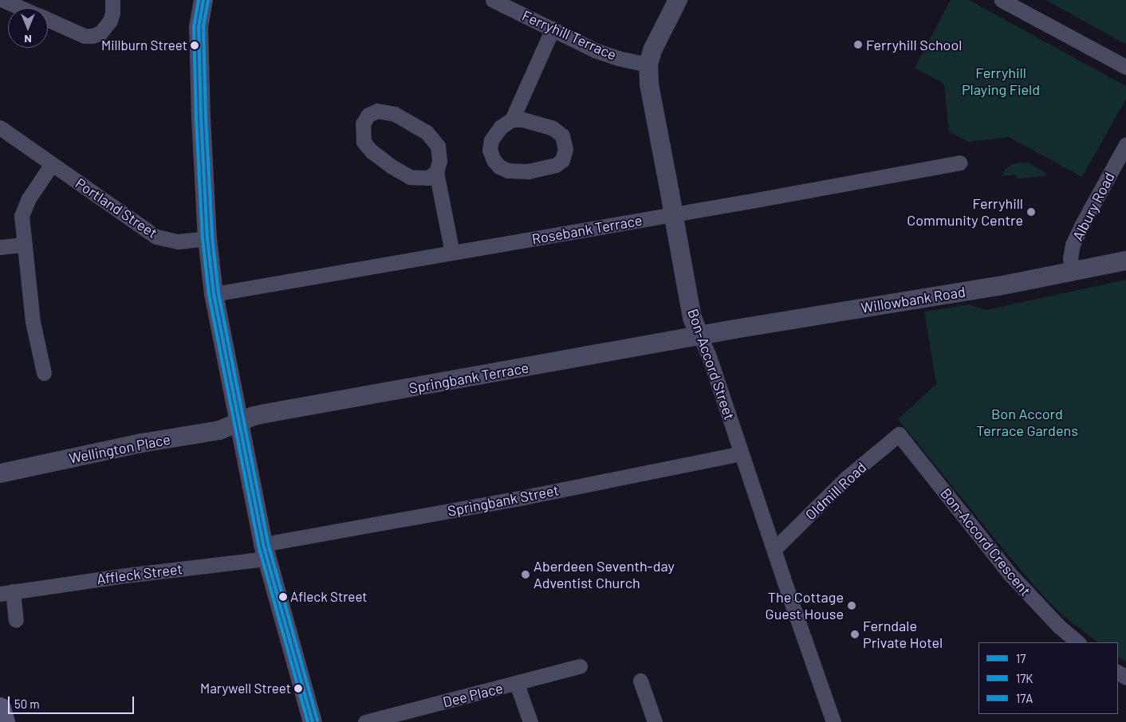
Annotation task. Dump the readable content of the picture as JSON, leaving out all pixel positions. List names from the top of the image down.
{
  "streets": {
    "street": [
      "Ferryhill Terrace",
      "Albury Road",
      "Portland Street",
      "Rosebank Terrace",
      "Willowbank Road",
      "Bon-Accord Street",
      "Springbank Terrace",
      "Wellington Place",
      "Oldmill Road",
      "Springbank Street",
      "Bon-Accord Crescent",
      "Affleck Street",
      "Dee Place"
    ]
  },
  "crossings": [
    ["Ferryhill Terrace", "Bon-Accord Street"],
    ["Albury Road", "Willowbank Road"],
    ["Willowbank Road", "Bon-Accord Street"],
    ["Willowbank Road", "Springbank Terrace"],
    ["Bon-Accord Street", "Springbank Terrace"],
    ["Bon-Accord Street", "Oldmill Road"],
    ["Bon-Accord Street", "Springbank Street"],
    ["Springbank Terrace", "Wellington Place"],
    ["Oldmill Road", "Bon-Accord Crescent"],
    ["Springbank Street", "Affleck Street"]
  ],
  "parks": ["Ferryhill Playing Field", "Bon Accord Terrace Gardens"],
  "places": [
    "Ferryhill School",
    "Millburn Street",
    "Ferryhill Community Centre",
    "Aberdeen Seventh-day Adventist Church",
    "Afleck Street",
    "The Cottage Guest House",
    "Ferndale Private Hotel",
    "Marywell Street"
  ],
  "lines": ["transit line 17", "transit line 17K", "transit line 17A"],
  "legend": ["17", "17K", "17A"],
  "scale_bar": "50 m",
  "north": "bottom"
}
